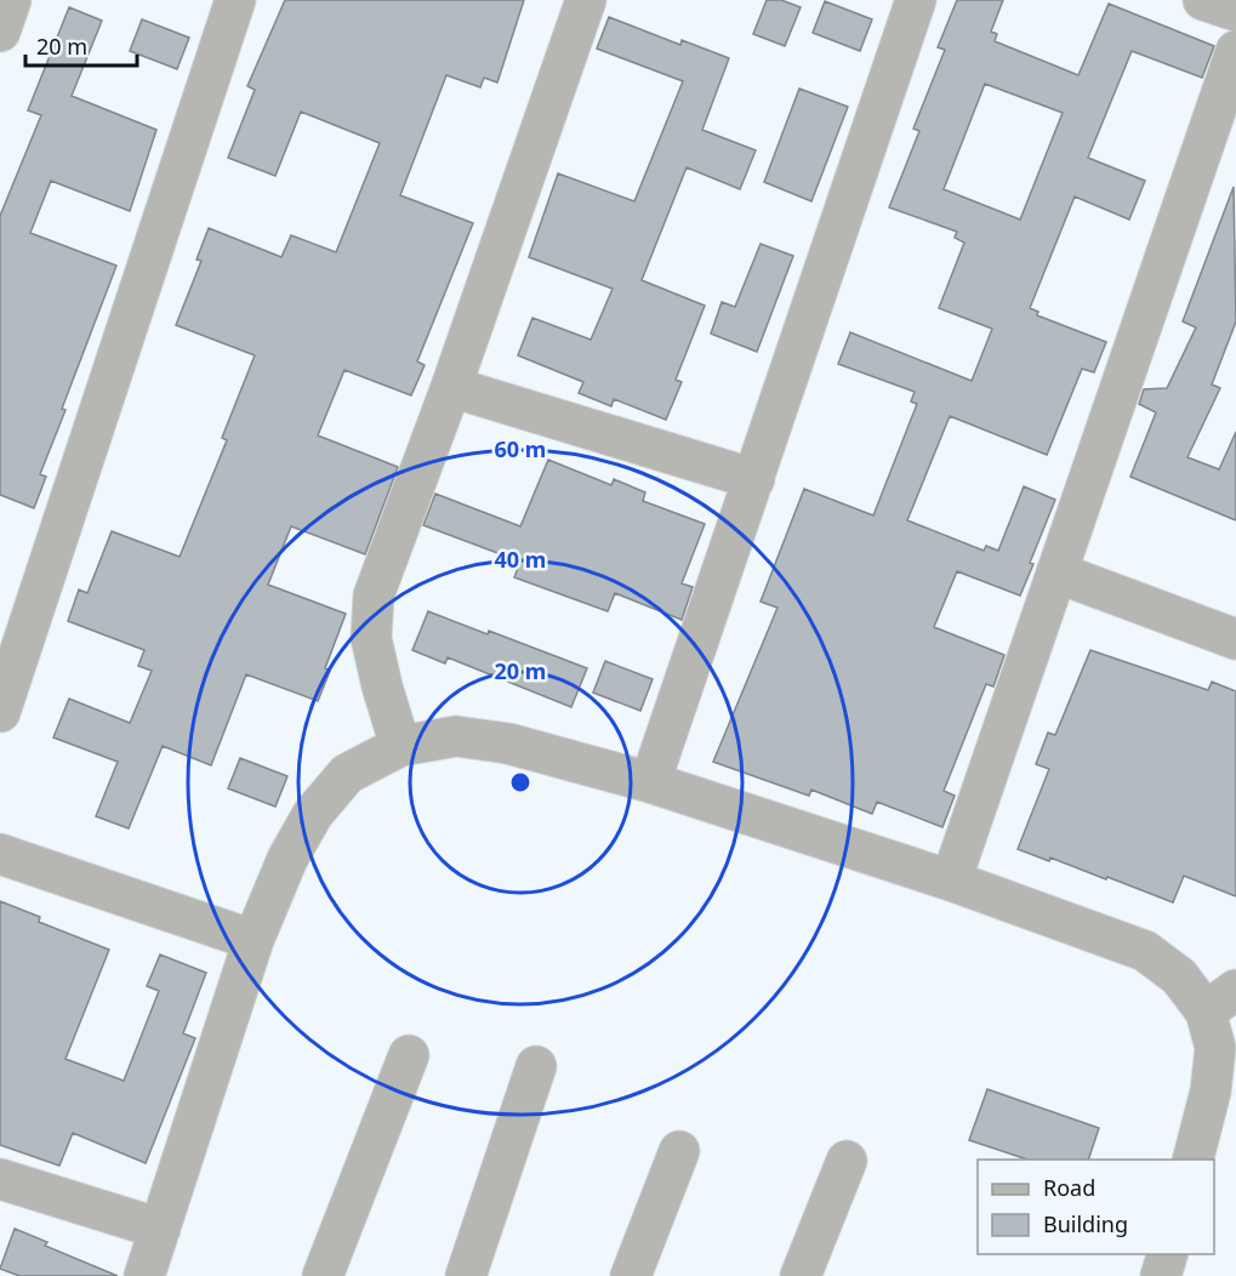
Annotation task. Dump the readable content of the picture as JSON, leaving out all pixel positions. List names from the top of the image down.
{
  "legend": ["Road", "Building"],
  "scale_bar": "20 m",
  "rings": ["60 m", "40 m", "20 m"]
}
